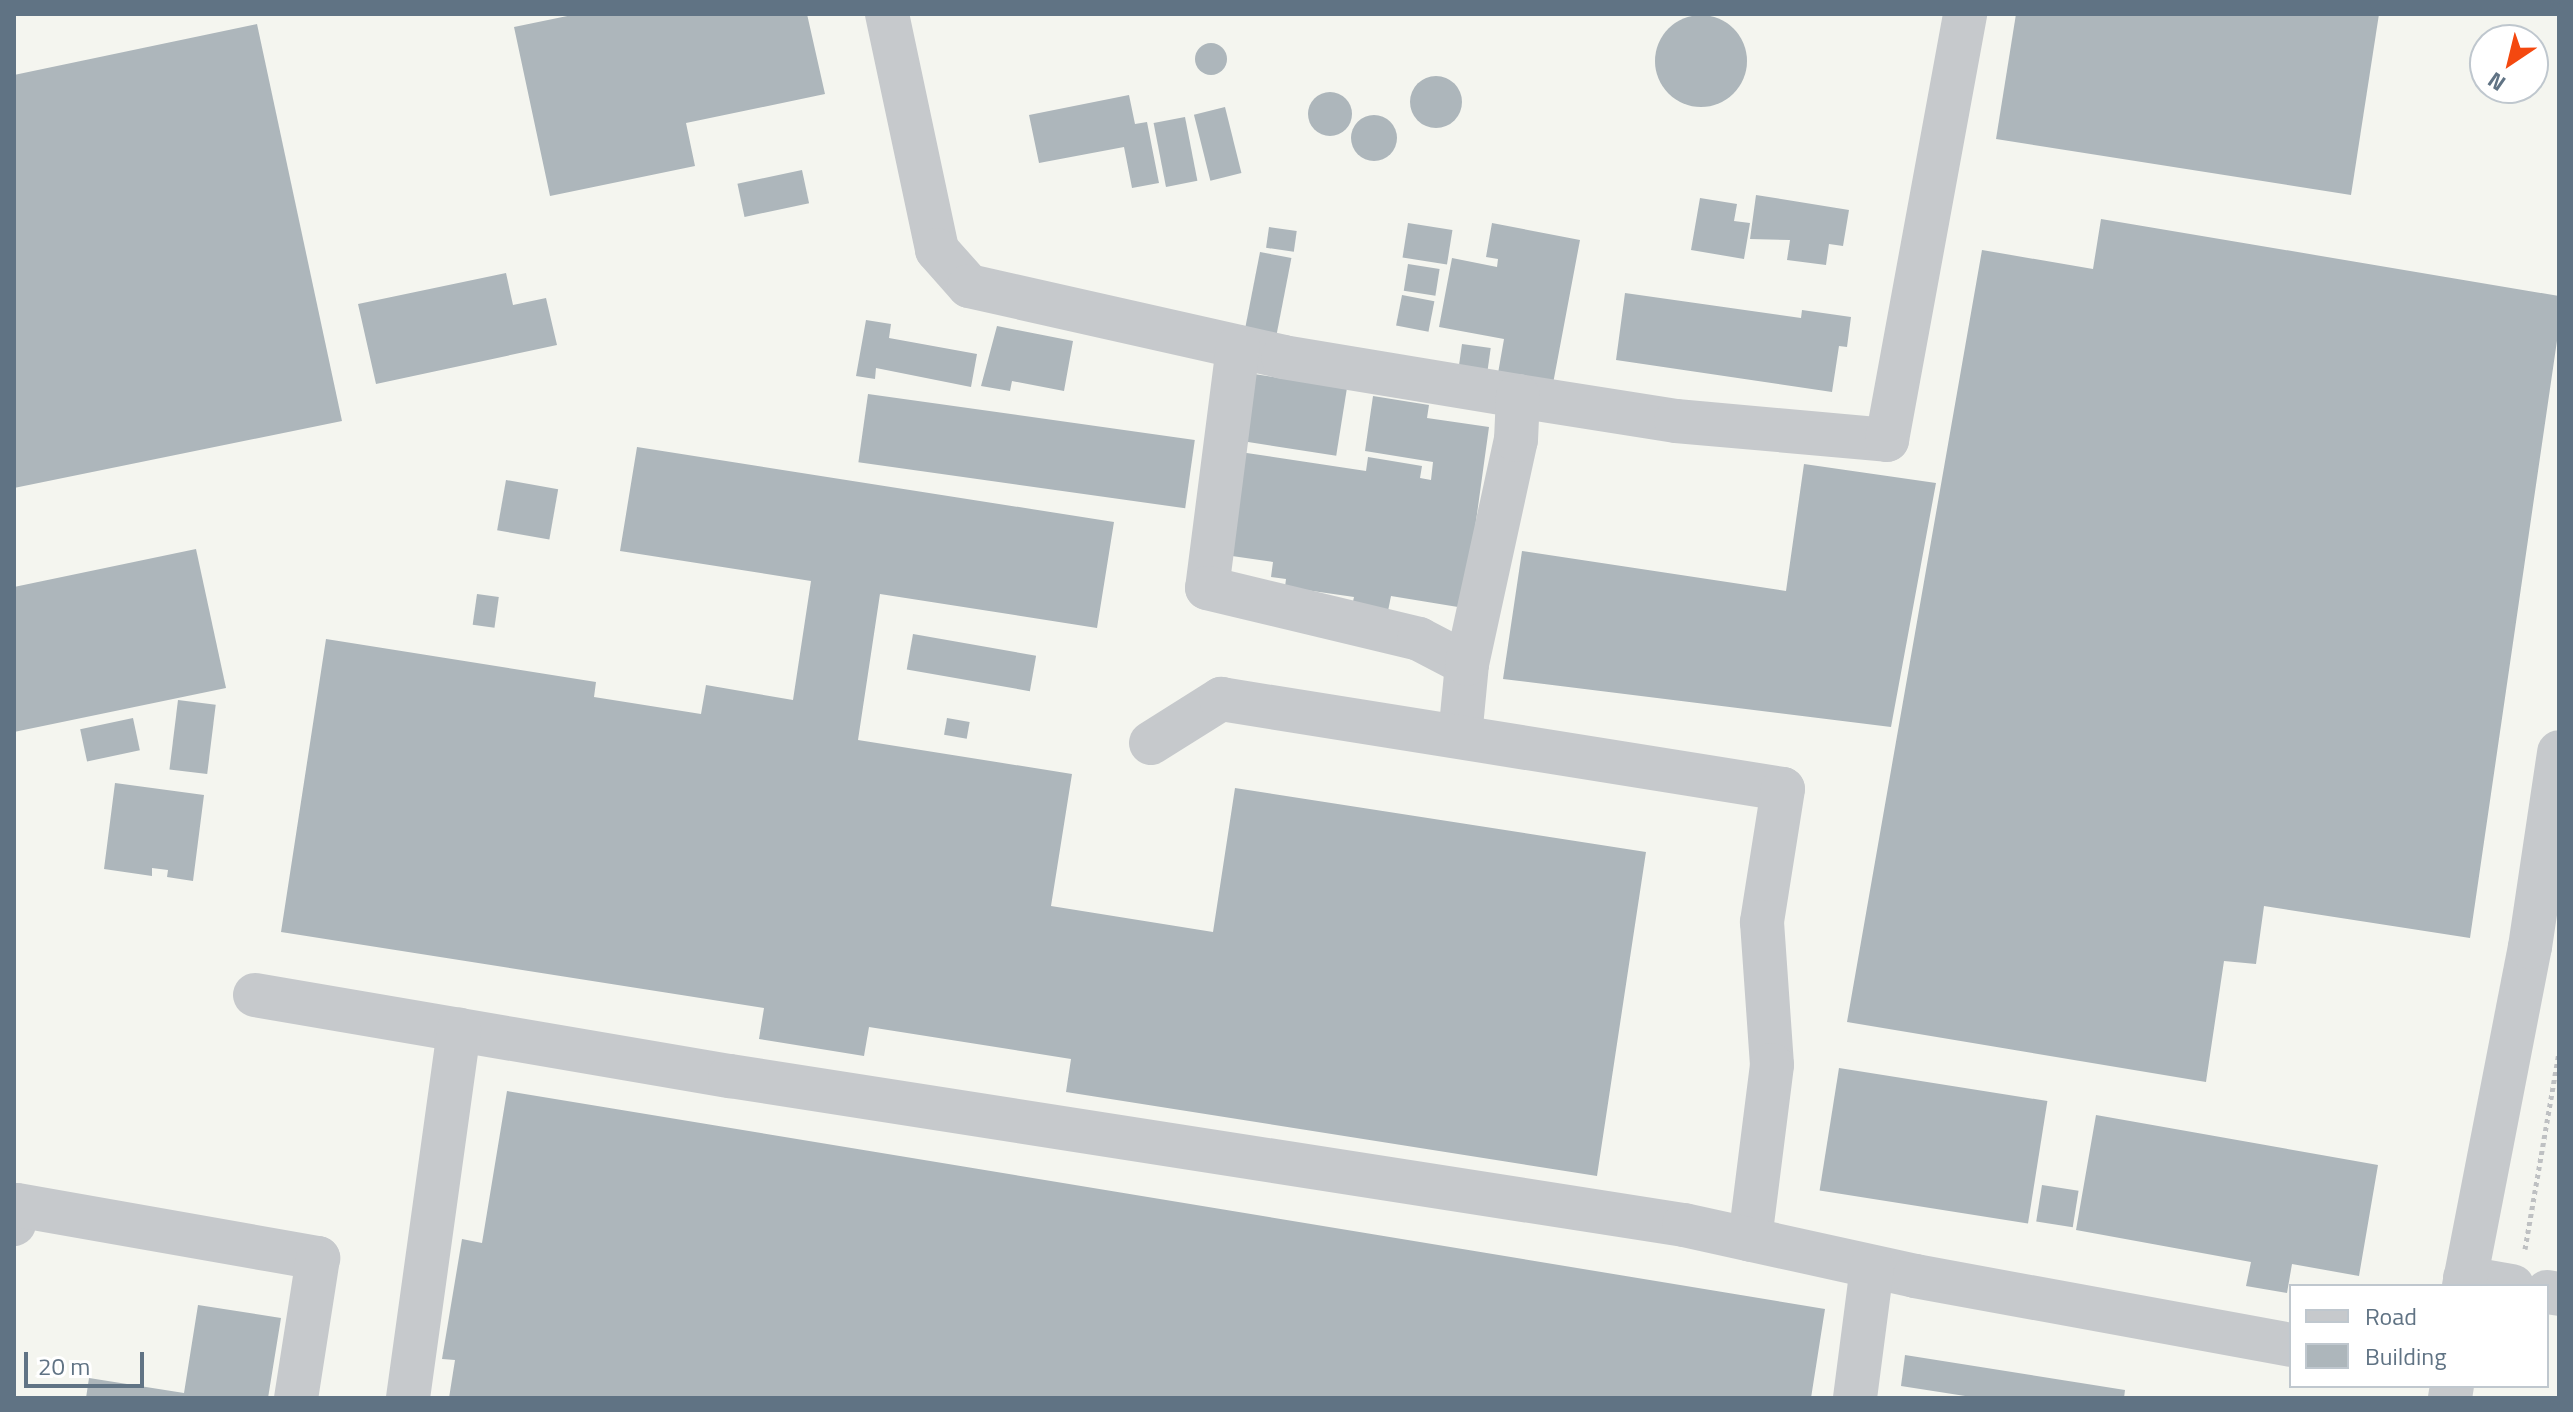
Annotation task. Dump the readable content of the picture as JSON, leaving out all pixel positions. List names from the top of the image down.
{
  "legend": ["Road", "Building"],
  "scale_bar": "20 m",
  "north": "bottom left"
}
